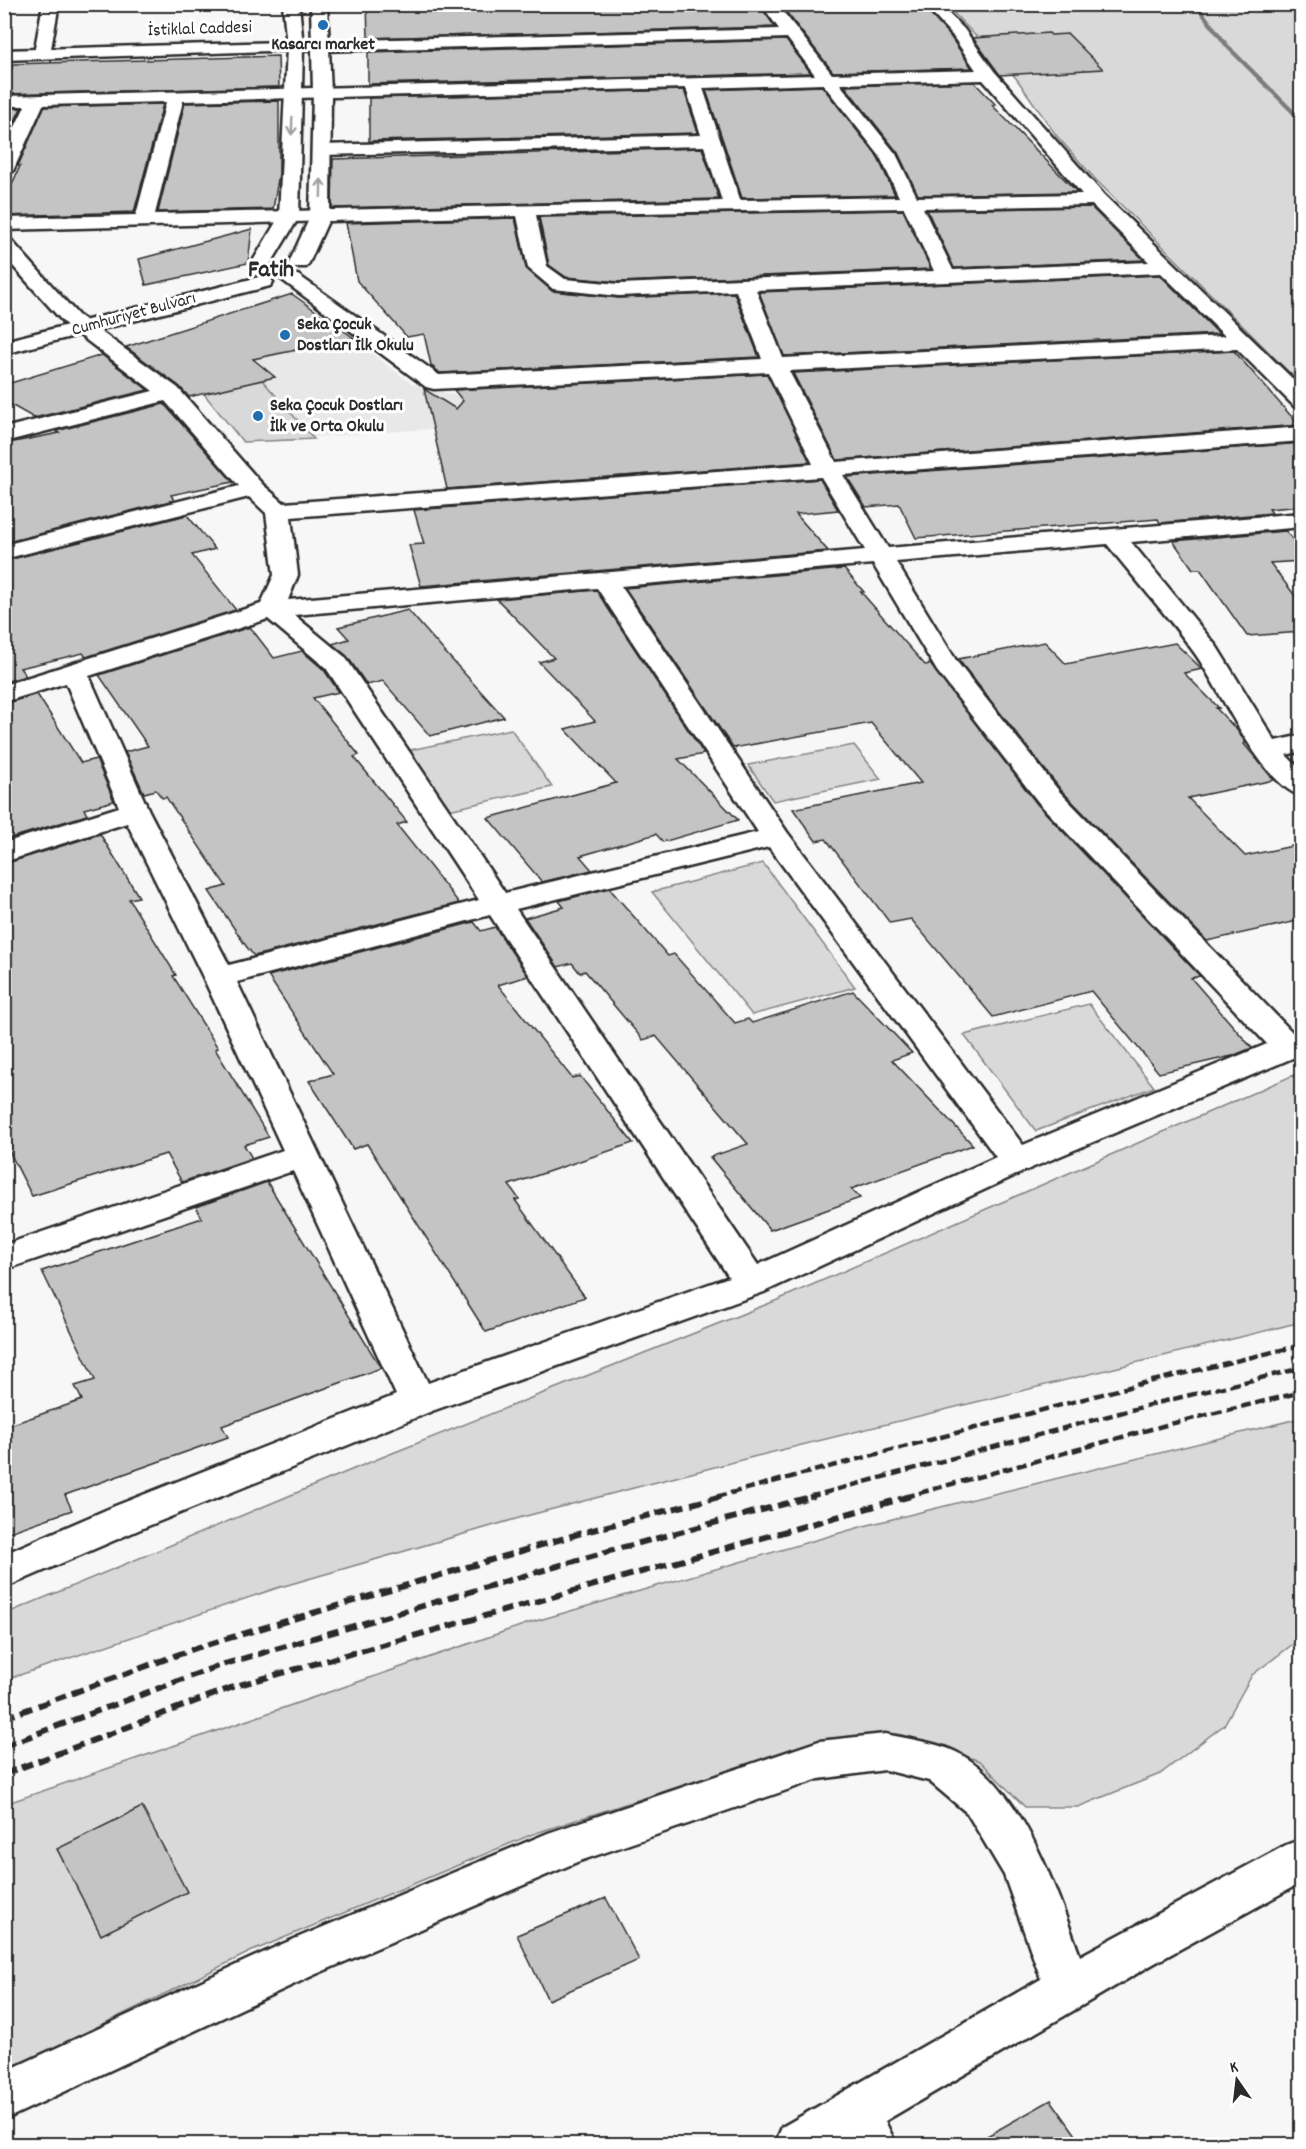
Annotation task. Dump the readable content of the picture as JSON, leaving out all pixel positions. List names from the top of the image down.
{
  "streets": {
    "street": ["İstiklal Caddesi", "Cumhuriyet Bulvarı"]
  },
  "districts": ["Fatih"],
  "places": ["Kasarcı market", "Seka Çocuk Dostları İlk Okulu", "Seka Çocuk Dostları İlk ve Orta Okulu"],
  "north": "top"
}
